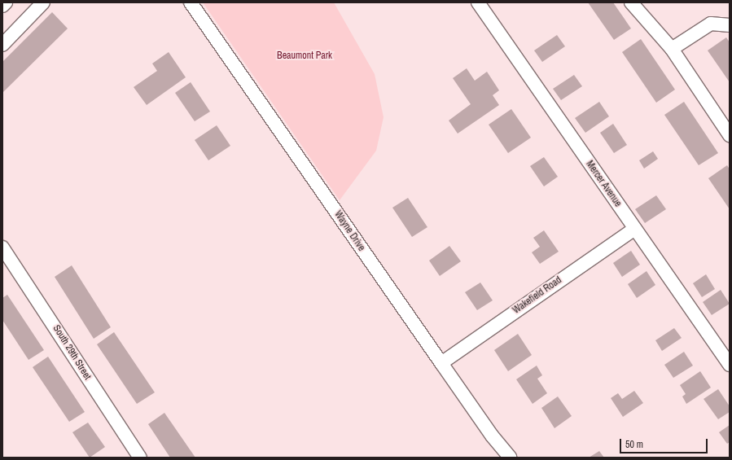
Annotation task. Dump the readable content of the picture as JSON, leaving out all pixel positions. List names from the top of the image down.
{
  "streets": {
    "street": [
      "Mercer Avenue",
      "Wayne Drive",
      "Wakefield Road",
      "South 29th Street"
    ]
  },
  "crossings": [
    ["Mercer Avenue", "Wakefield Road"],
    ["Wayne Drive", "Wakefield Road"]
  ],
  "parks": ["Beaumont Park"],
  "scale_bar": "50 m"
}
